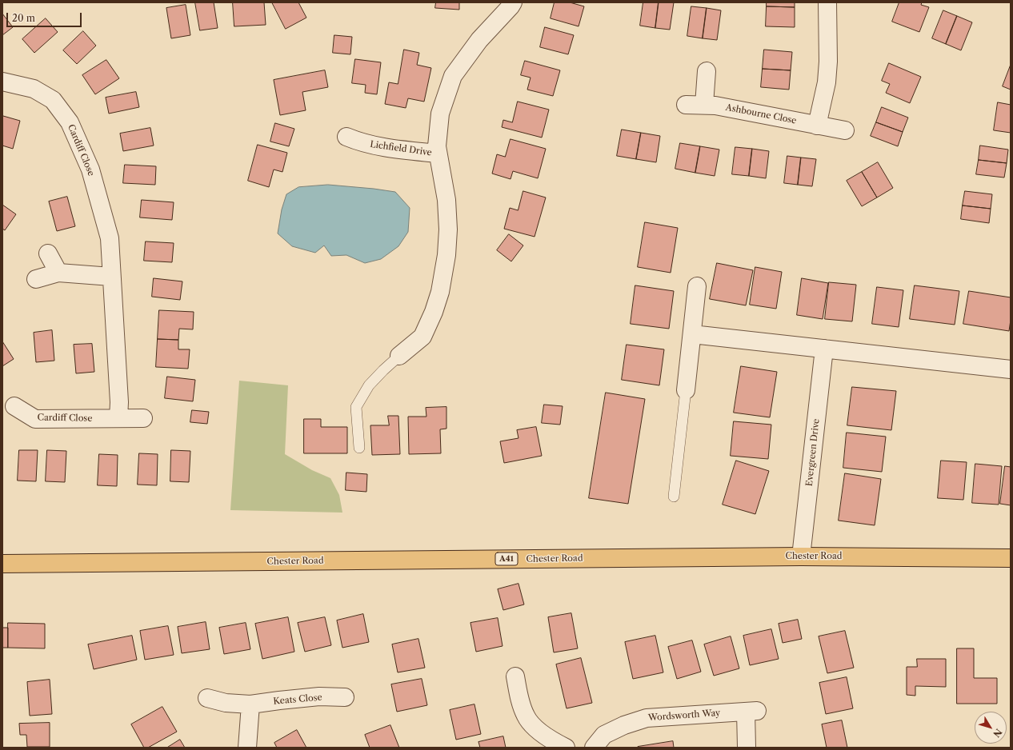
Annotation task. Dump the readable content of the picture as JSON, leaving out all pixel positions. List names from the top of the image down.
{
  "streets": {
    "main road": ["Chester Road", "A41"],
    "street": [
      "Ashbourne Close",
      "Lichfield Drive",
      "Cardiff Close",
      "Evergreen Drive",
      "Keats Close",
      "Wordsworth Way"
    ]
  },
  "crossings": [
    ["Evergreen Drive", "Chester Road"]
  ],
  "scale_bar": "20 m",
  "north": "bottom right"
}
